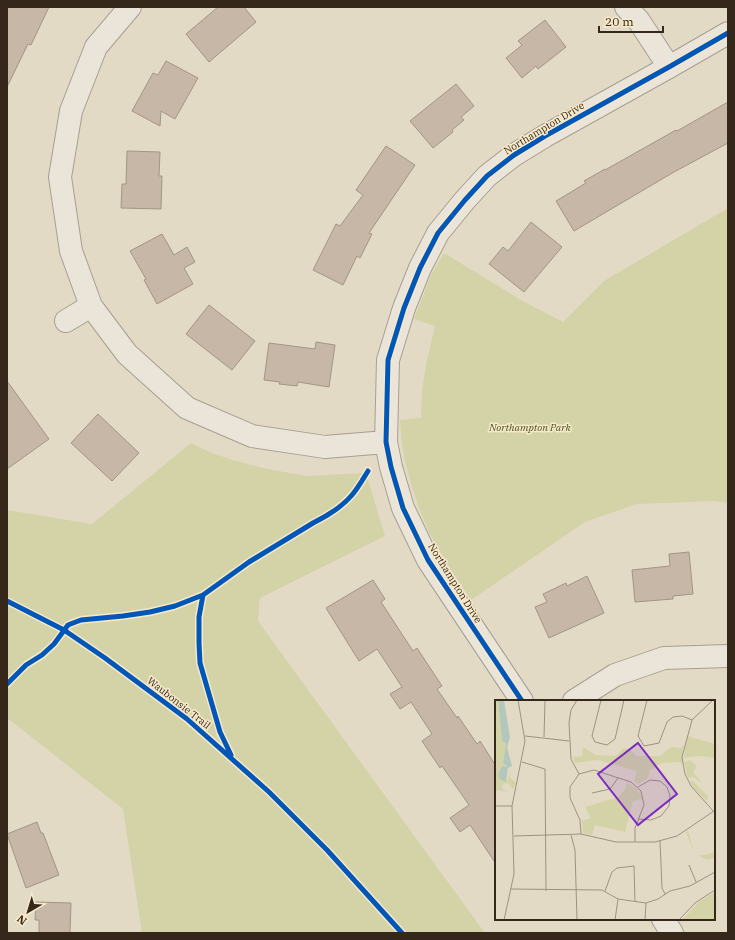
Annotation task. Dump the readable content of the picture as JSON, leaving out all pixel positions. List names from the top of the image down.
{
  "streets": {
    "street": ["Northampton Drive"],
    "cycle path": ["Waubonsie Trail"]
  },
  "parks": ["Northampton Park"],
  "scale_bar": "20 m",
  "north": "bottom left"
}
